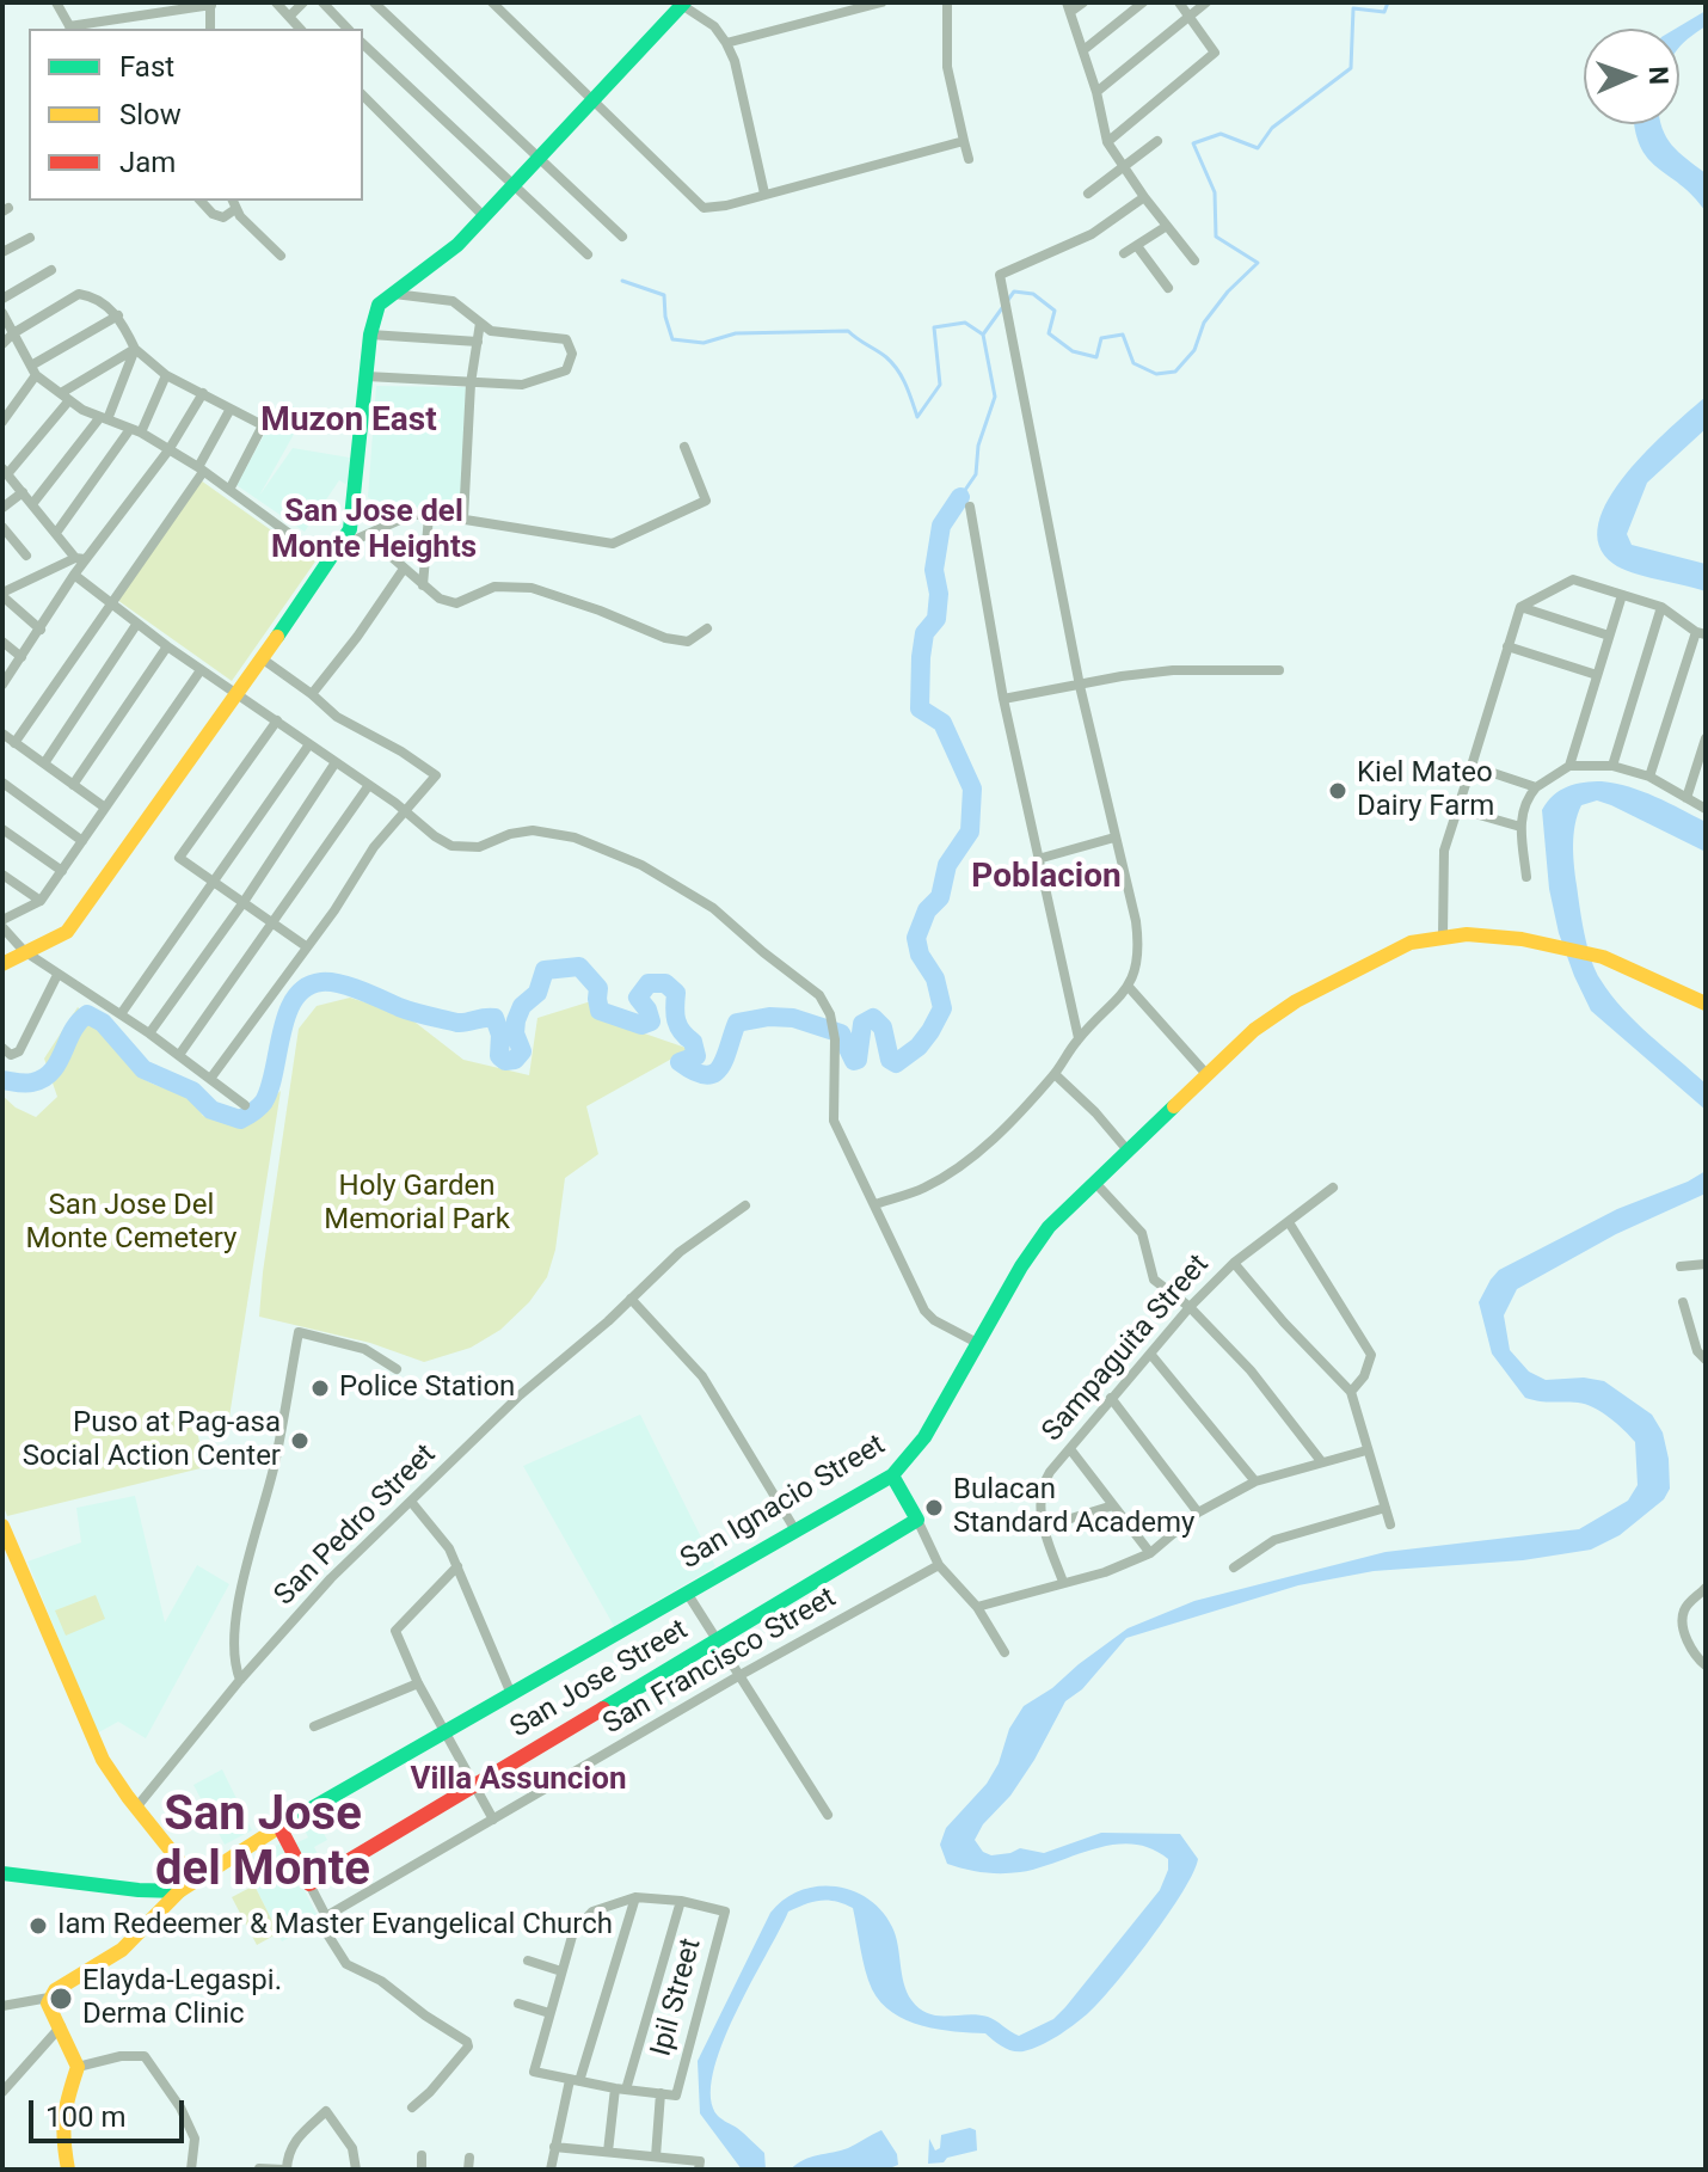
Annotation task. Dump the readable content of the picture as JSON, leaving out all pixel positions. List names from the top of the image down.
{
  "streets": {
    "main road": ["San Ignacio Street", "San Jose Street"],
    "street": [
      "Sampaguita Street",
      "San Pedro Street",
      "San Francisco Street",
      "Ipil Street"
    ]
  },
  "districts": [
    "Muzon East",
    "San Jose del Monte Heights",
    "Poblacion",
    "Villa Assuncion",
    "San Jose del Monte"
  ],
  "parks": ["Holy Garden Memorial Park", "San Jose Del Monte Cemetery"],
  "places": [
    "Kiel Mateo Dairy Farm",
    "Police Station",
    "Puso at Pag-asa Social Action Center",
    "Bulacan Standard Academy",
    "Iam Redeemer & Master Evangelical Church",
    "Elayda-Legaspi. Derma Clinic"
  ],
  "legend": ["Fast", "Slow", "Jam"],
  "scale_bar": "100 m",
  "north": "right"
}
